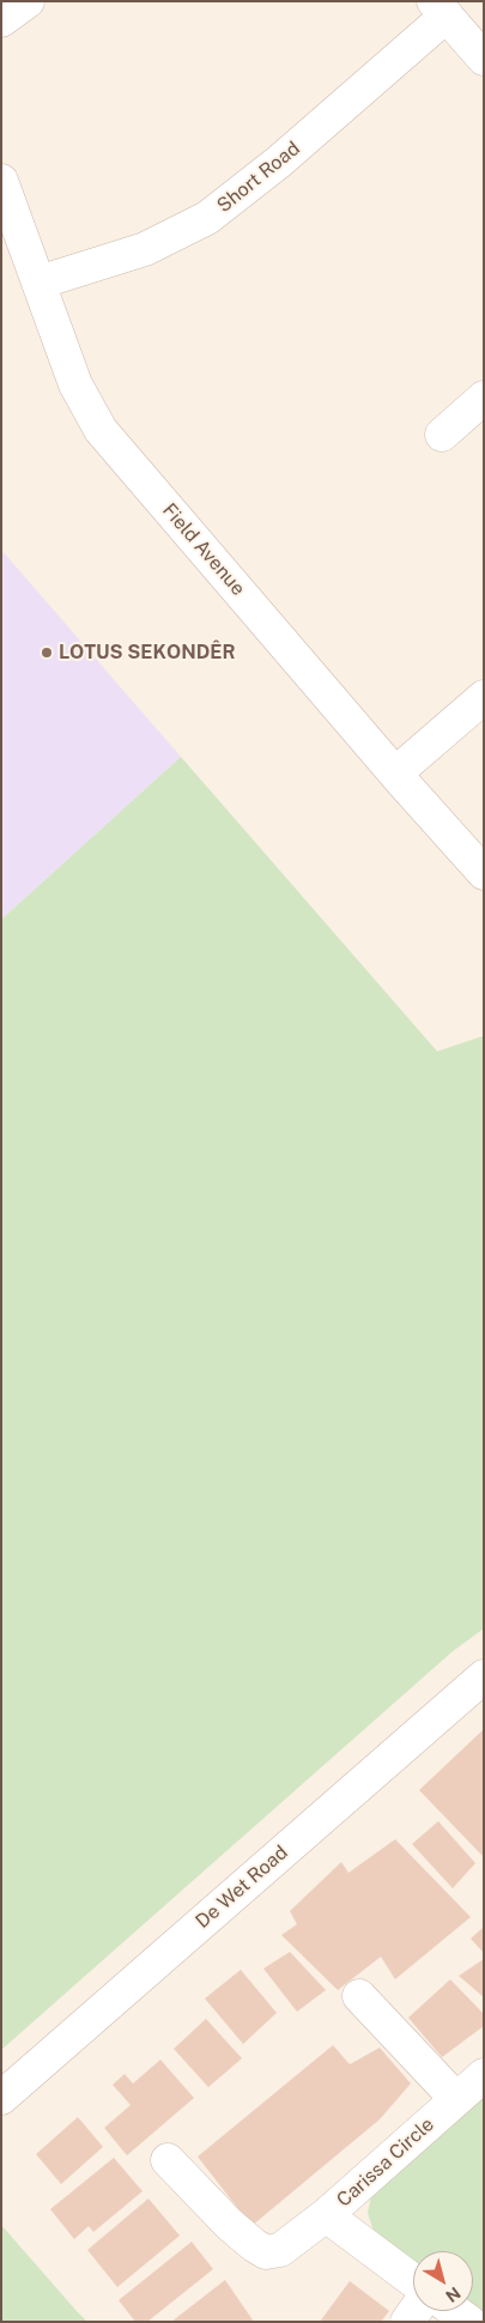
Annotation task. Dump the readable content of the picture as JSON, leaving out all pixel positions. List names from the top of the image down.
{
  "streets": {
    "street": [
      "Short Road",
      "Field Avenue",
      "De Wet Road",
      "Carissa Circle"
    ]
  },
  "crossings": [
    ["Short Road", "Field Avenue"]
  ],
  "places": ["LOTUS SEKONDÊR"],
  "north": "bottom right"
}
